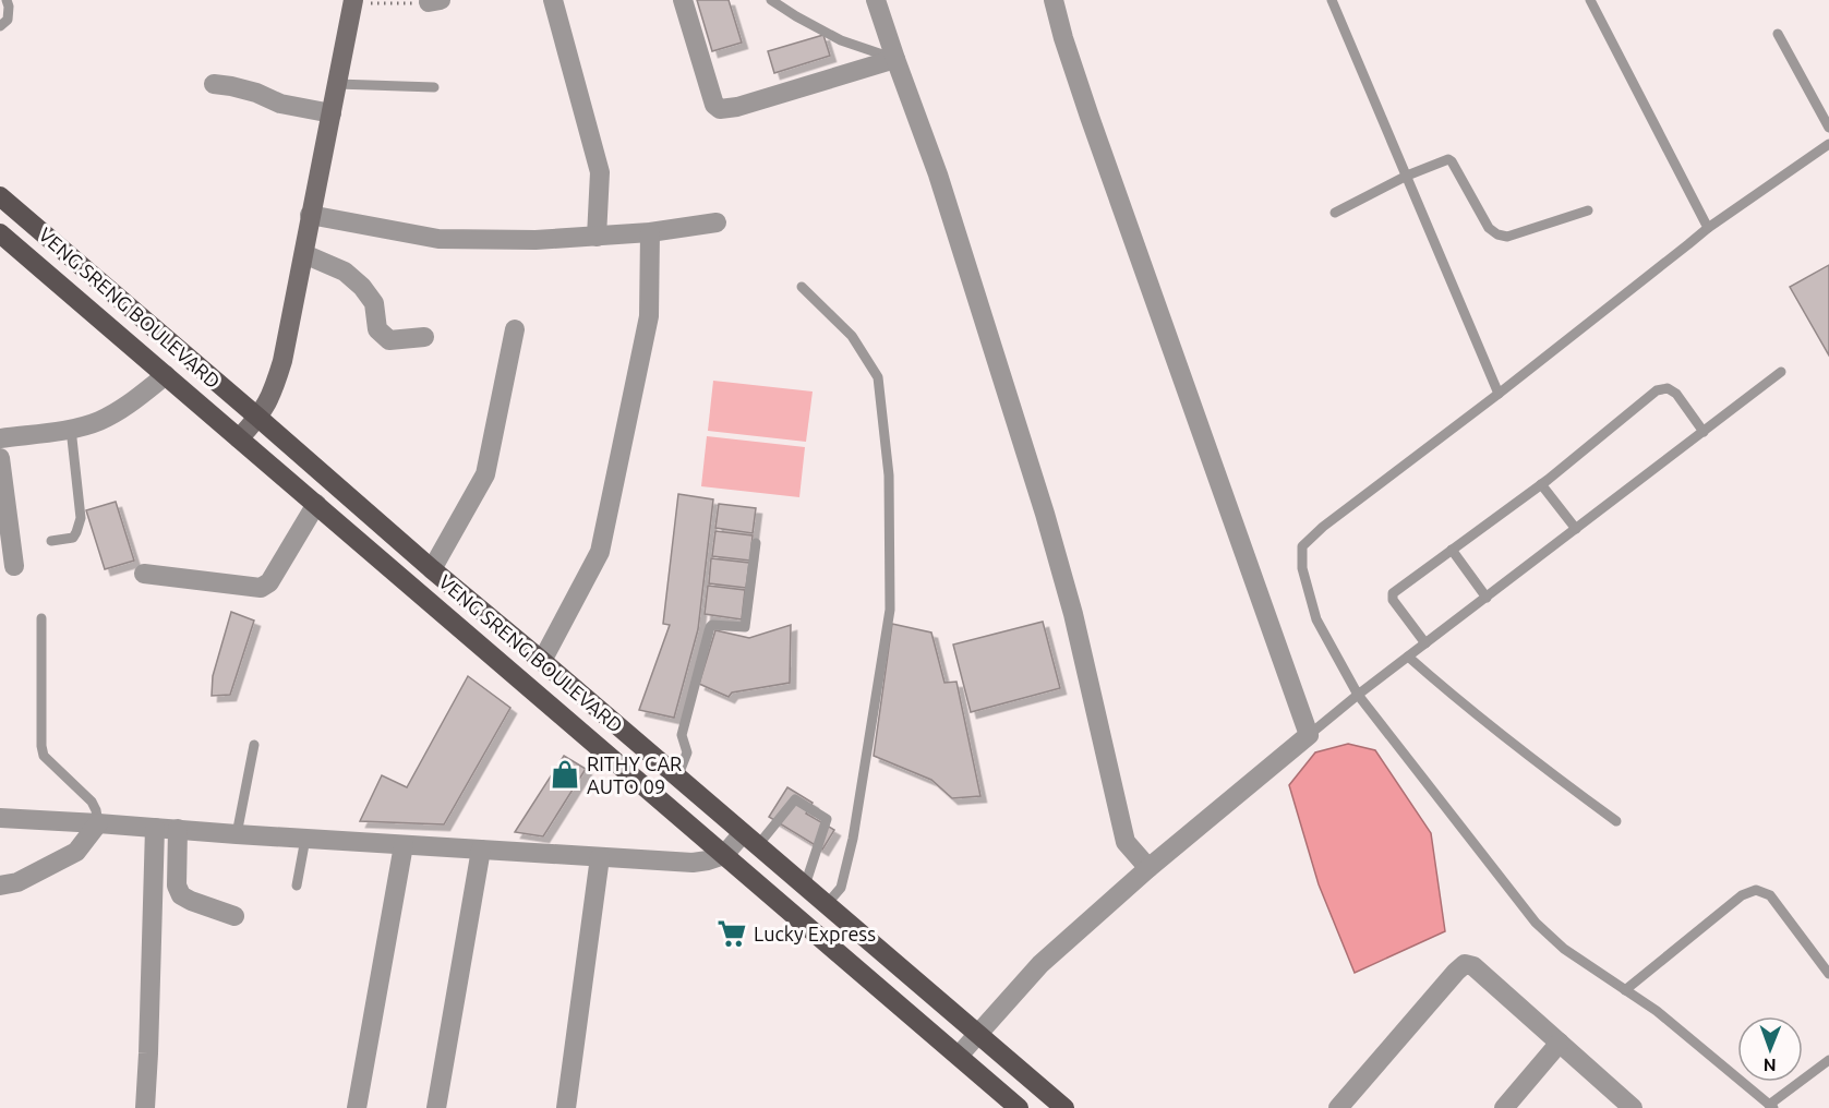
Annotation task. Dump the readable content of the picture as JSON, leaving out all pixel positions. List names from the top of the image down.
{
  "streets": {
    "main road": ["VENG SRENG BOULEVARD"]
  },
  "places": {
    "shop": ["RITHY CAR AUTO 09"],
    "supermarket": ["Lucky Express"]
  },
  "north": "bottom"
}
